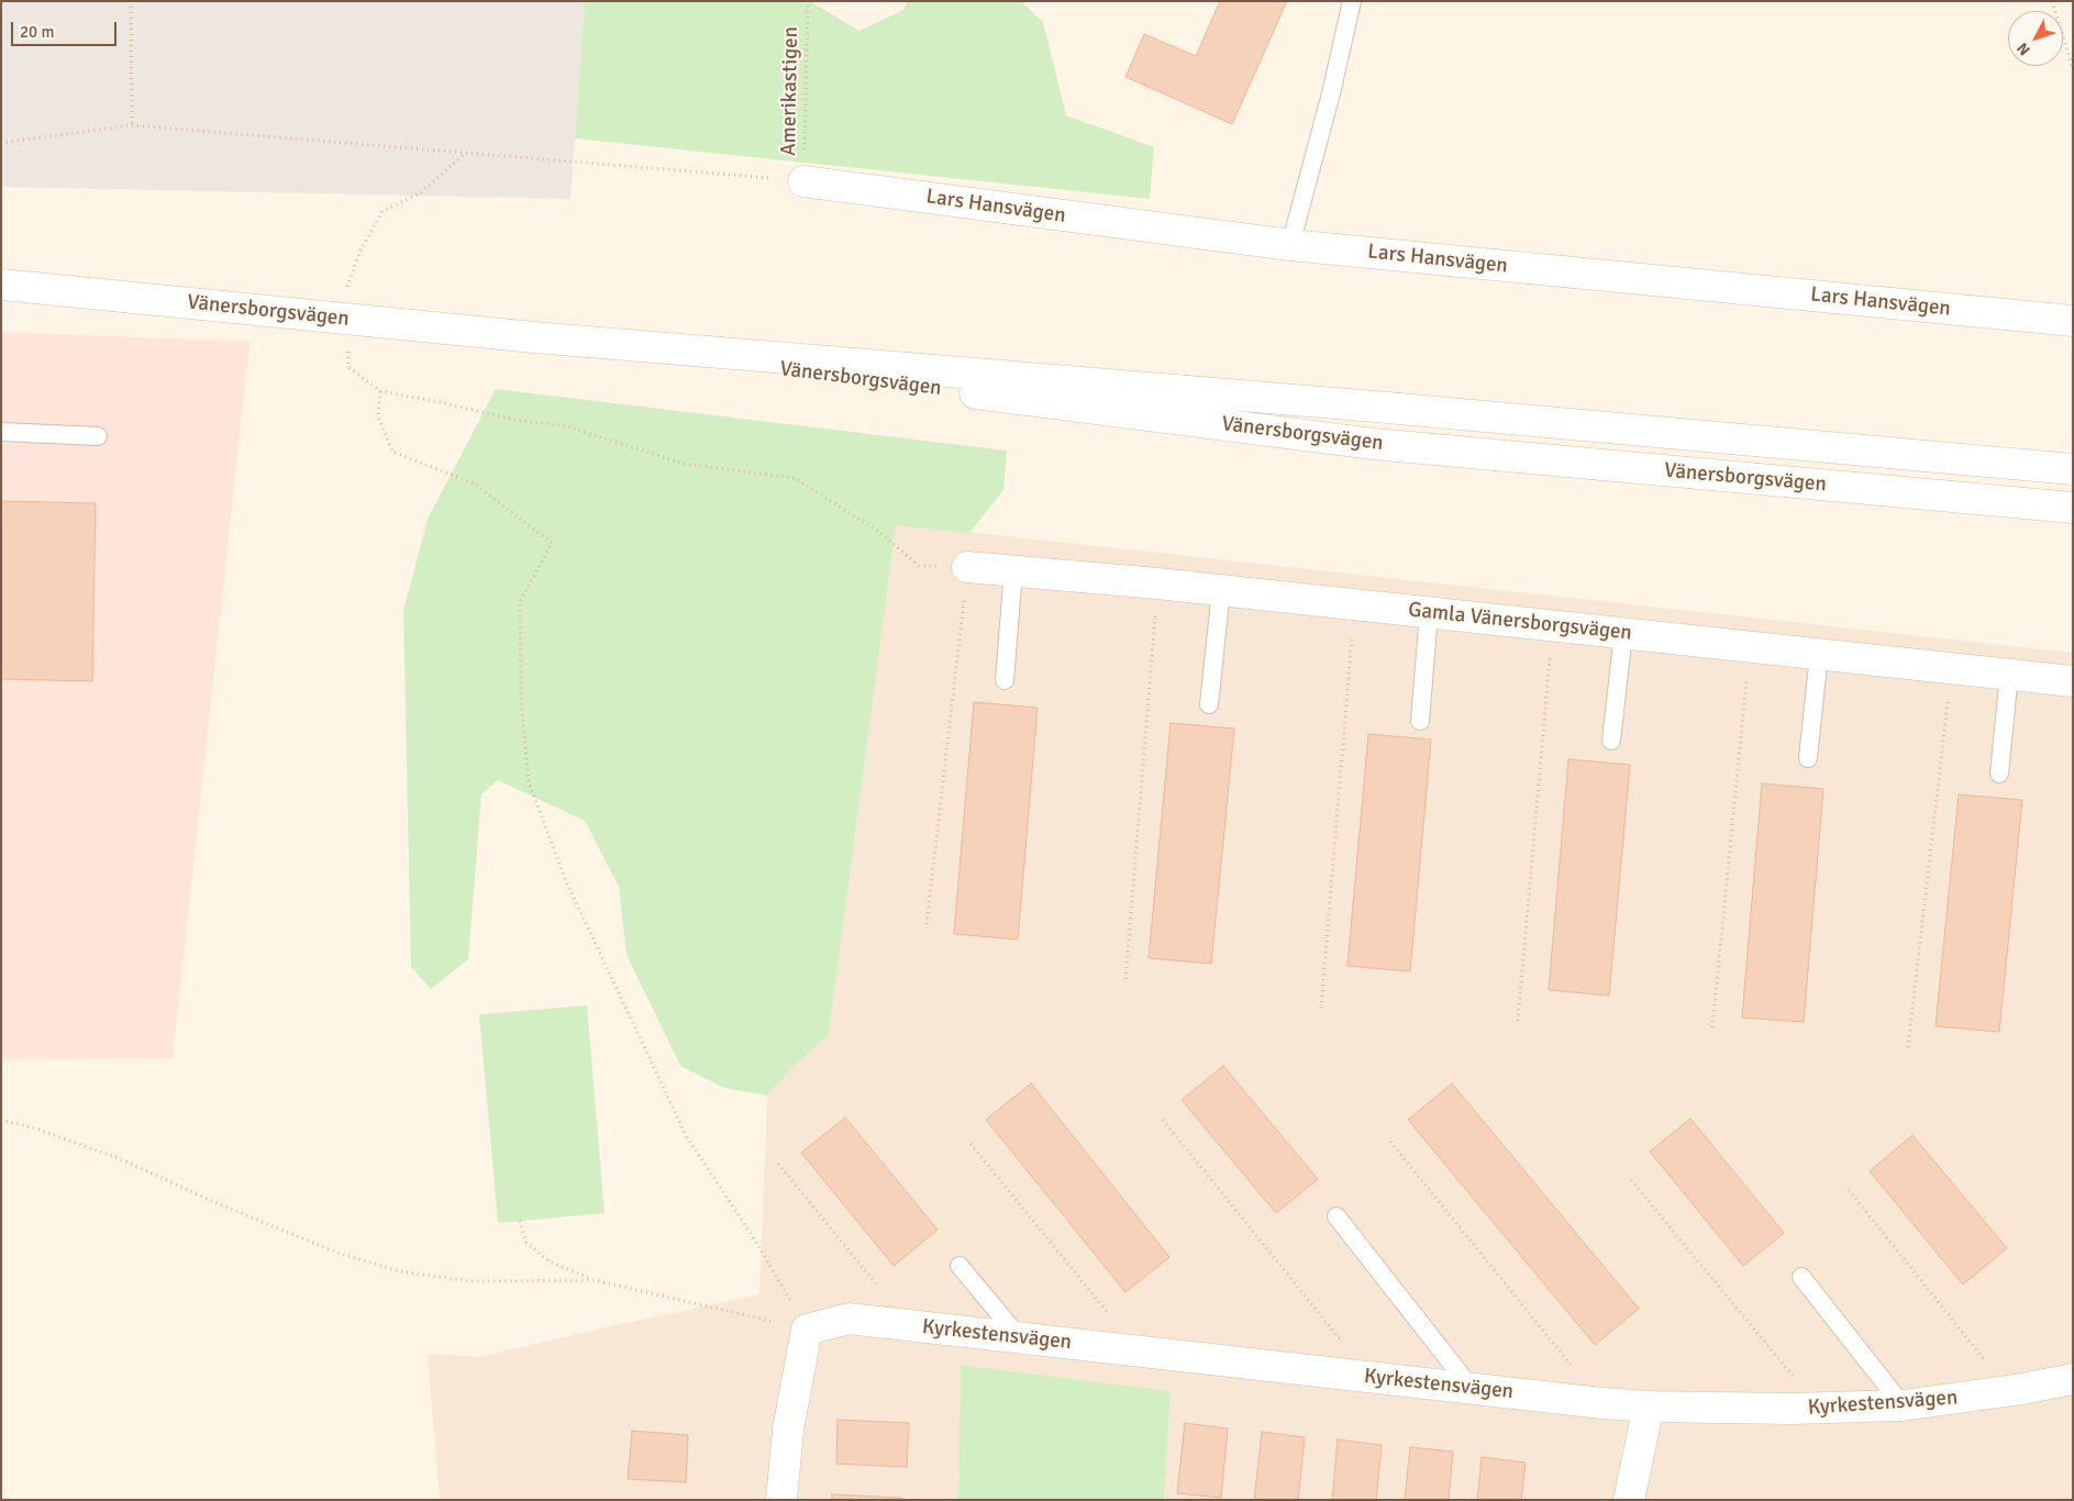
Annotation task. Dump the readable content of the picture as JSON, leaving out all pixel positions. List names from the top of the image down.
{
  "streets": {
    "street": [
      "Lars Hansvägen",
      "Vänersborgsvägen",
      "Gamla Vänersborgsvägen",
      "Kyrkestensvägen"
    ],
    "path": ["Amerikastigen"]
  },
  "crossings": [
    ["Amerikastigen", "Lars Hansvägen"]
  ],
  "scale_bar": "20 m",
  "north": "bottom left"
}
